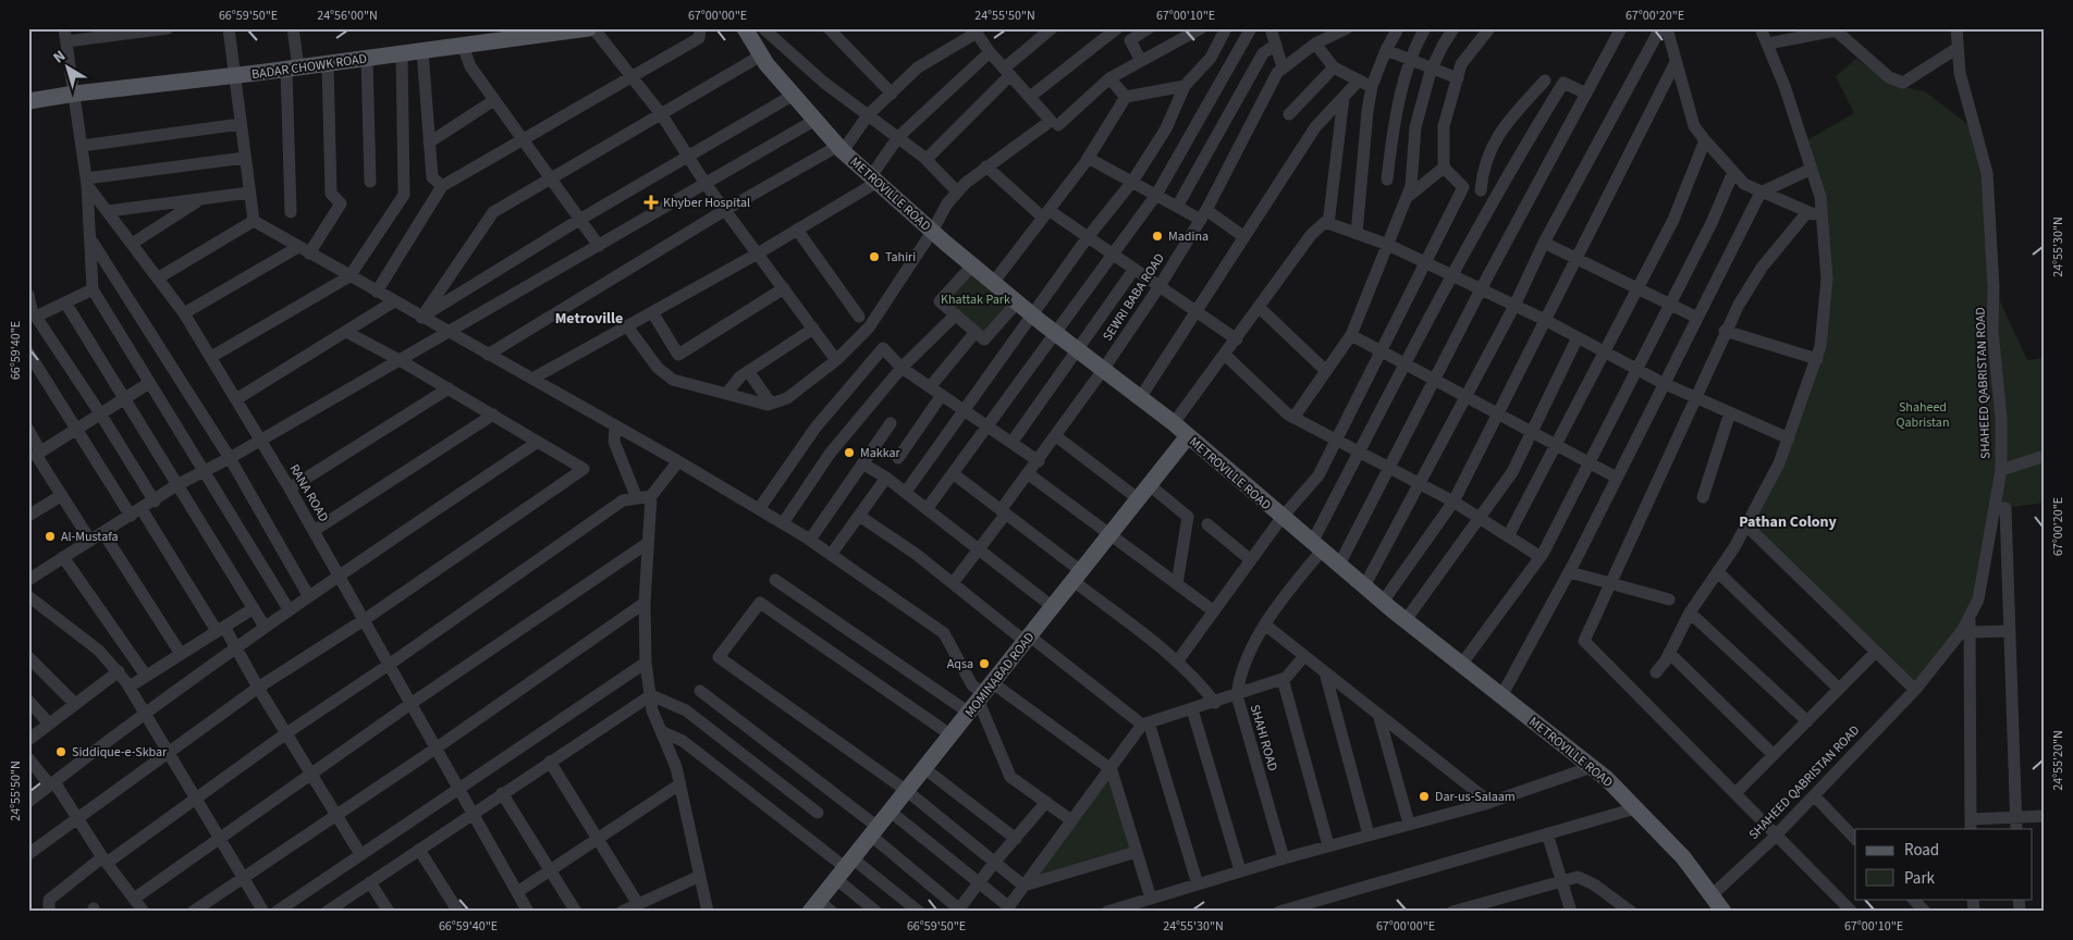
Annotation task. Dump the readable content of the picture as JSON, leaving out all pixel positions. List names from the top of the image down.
{
  "streets": {
    "main road": ["BADAR CHOWK ROAD", "METROVILLE ROAD", "MOMINABAD ROAD"],
    "street": [
      "SEWRI BABA ROAD",
      "SHAHEED QABRISTAN ROAD",
      "RANA ROAD",
      "SHAHI ROAD"
    ]
  },
  "crossings": [
    ["METROVILLE ROAD", "SEWRI BABA ROAD"],
    ["METROVILLE ROAD", "SHAHEED QABRISTAN ROAD"],
    ["METROVILLE ROAD", "MOMINABAD ROAD"],
    ["METROVILLE ROAD", "SHAHI ROAD"]
  ],
  "districts": ["Metroville", "Pathan Colony"],
  "parks": ["Khattak Park", "Shaheed Qabristan"],
  "places": {
    "health": ["Khyber Hospital"],
    "other": [
      "Madina",
      "Tahiri",
      "Makkar",
      "Al-Mustafa",
      "Aqsa",
      "Siddique-e-Skbar",
      "Dar-us-Salaam"
    ]
  },
  "legend": ["Road", "Park"],
  "north": "top left",
  "coordinates": [
    "66°59'50\"E",
    "24°56'00\"N",
    "67°00'00\"E",
    "24°55'50\"N",
    "67°00'10\"E",
    "67°00'20\"E",
    "24°55'30\"N",
    "66°59'40\"E",
    "24°55'20\"N"
  ]
}
